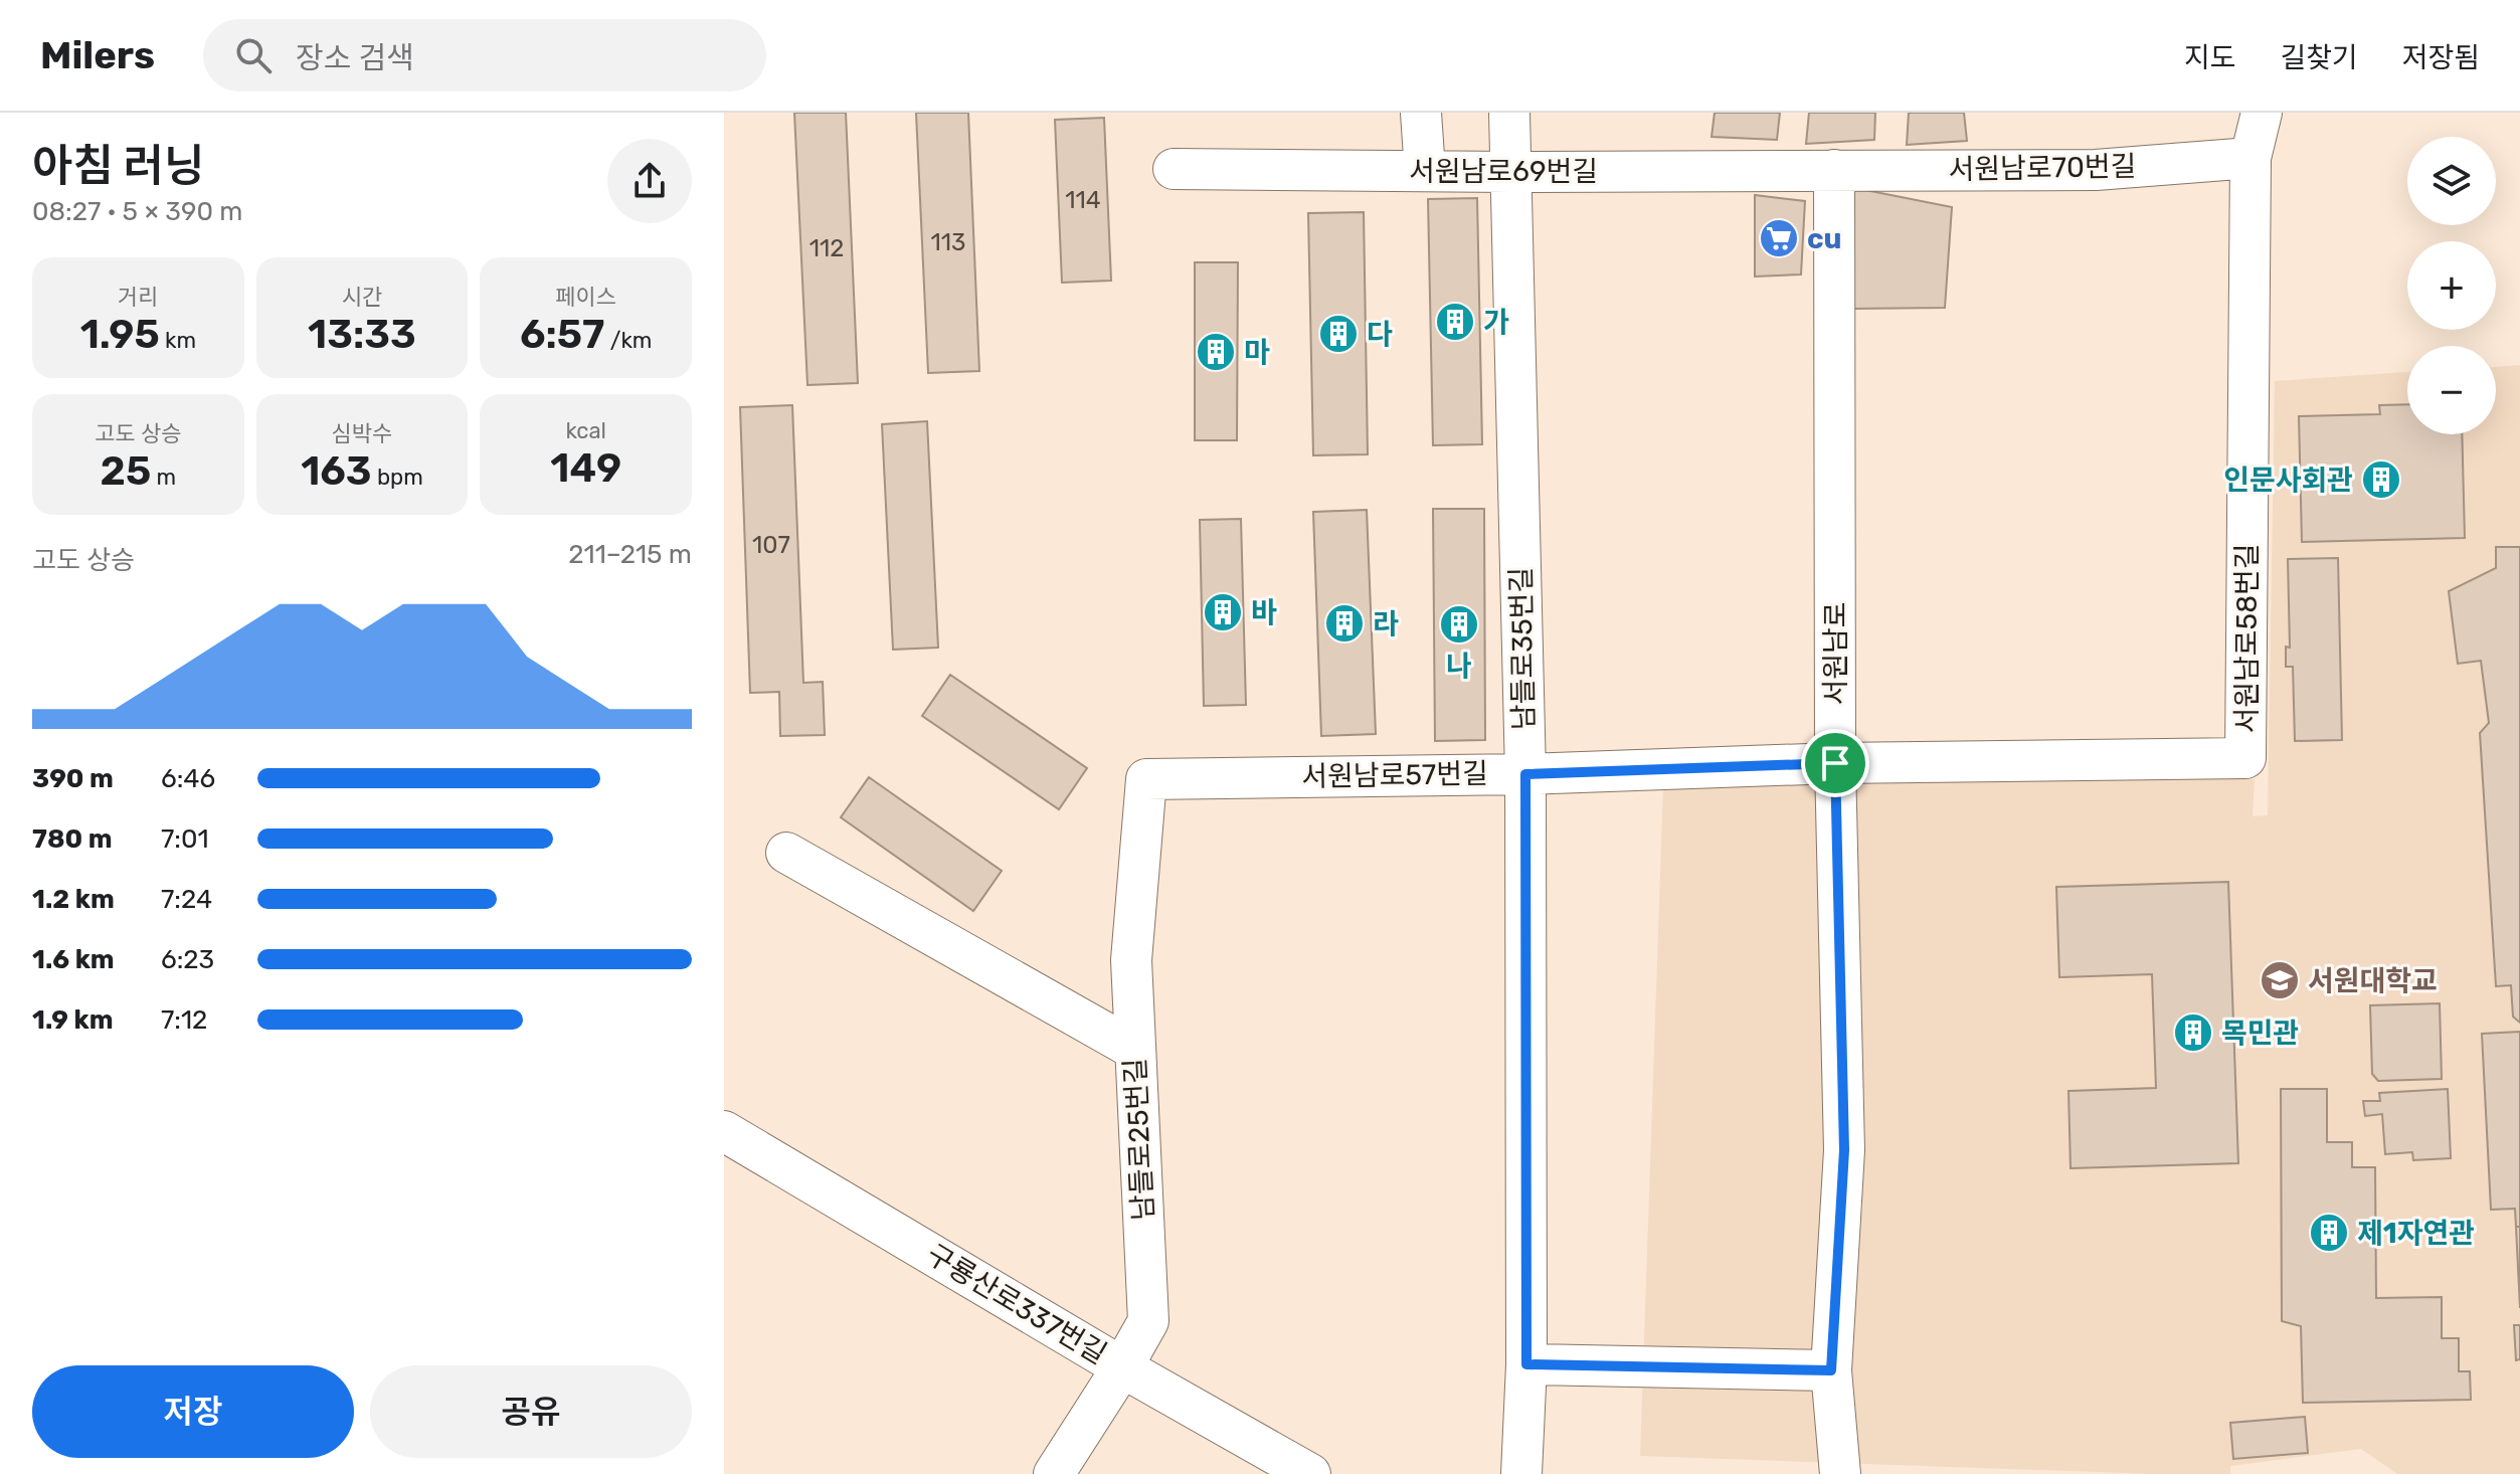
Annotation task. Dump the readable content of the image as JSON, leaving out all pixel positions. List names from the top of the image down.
{
  "streets": {
    "street": [
      "서원남로70번길",
      "서원남로69번길",
      "서원남로58번길",
      "남들로35번길",
      "서원남로",
      "서원남로57번길",
      "남들로25번길",
      "구룡산로337번길"
    ]
  },
  "crossings": [
    ["서원남로70번길", "서원남로69번길"],
    ["서원남로70번길", "서원남로58번길"],
    ["서원남로70번길", "서원남로"],
    ["서원남로69번길", "남들로35번길"],
    ["서원남로69번길", "서원남로"],
    ["서원남로58번길", "서원남로"],
    ["서원남로58번길", "서원남로57번길"],
    ["남들로35번길", "서원남로57번길"],
    ["서원남로", "서원남로57번길"],
    ["서원남로57번길", "남들로25번길"],
    ["남들로25번길", "구룡산로337번길"]
  ],
  "places": {
    "supermarket": ["cu"],
    "building": [
      "가",
      "다",
      "마",
      "인문사회관",
      "바",
      "라",
      "나",
      "목민관",
      "제1자연관"
    ],
    "school or university": ["서원대학교"]
  },
  "house_numbers": [
    "114",
    "113",
    "112",
    "107"
  ],
  "page": {
    "header": "Milers",
    "search": "장소 검색",
    "nav": ["지도", "길찾기", "저장됨"],
    "heading": ["아침 러닝", "08:27 · 5 × 390 m"],
    "map_buttons": ["+", "−"],
    "stats": [
      ["거리", "1.95 km"],
      ["시간", "13:33"],
      ["페이스", "6:57 /km"],
      ["고도 상승", "25 m"],
      ["심박수", "163 bpm"],
      ["kcal", "149"]
    ],
    "chart": ["고도 상승", "211–215 m"],
    "list": [
      {
        "name": "390 m",
        "note": "6:46"
      },
      {
        "name": "780 m",
        "note": "7:01"
      },
      {
        "name": "1.2 km",
        "note": "7:24"
      },
      {
        "name": "1.6 km",
        "note": "6:23"
      },
      {
        "name": "1.9 km",
        "note": "7:12"
      }
    ],
    "buttons": ["저장", "공유"]
  }
}
